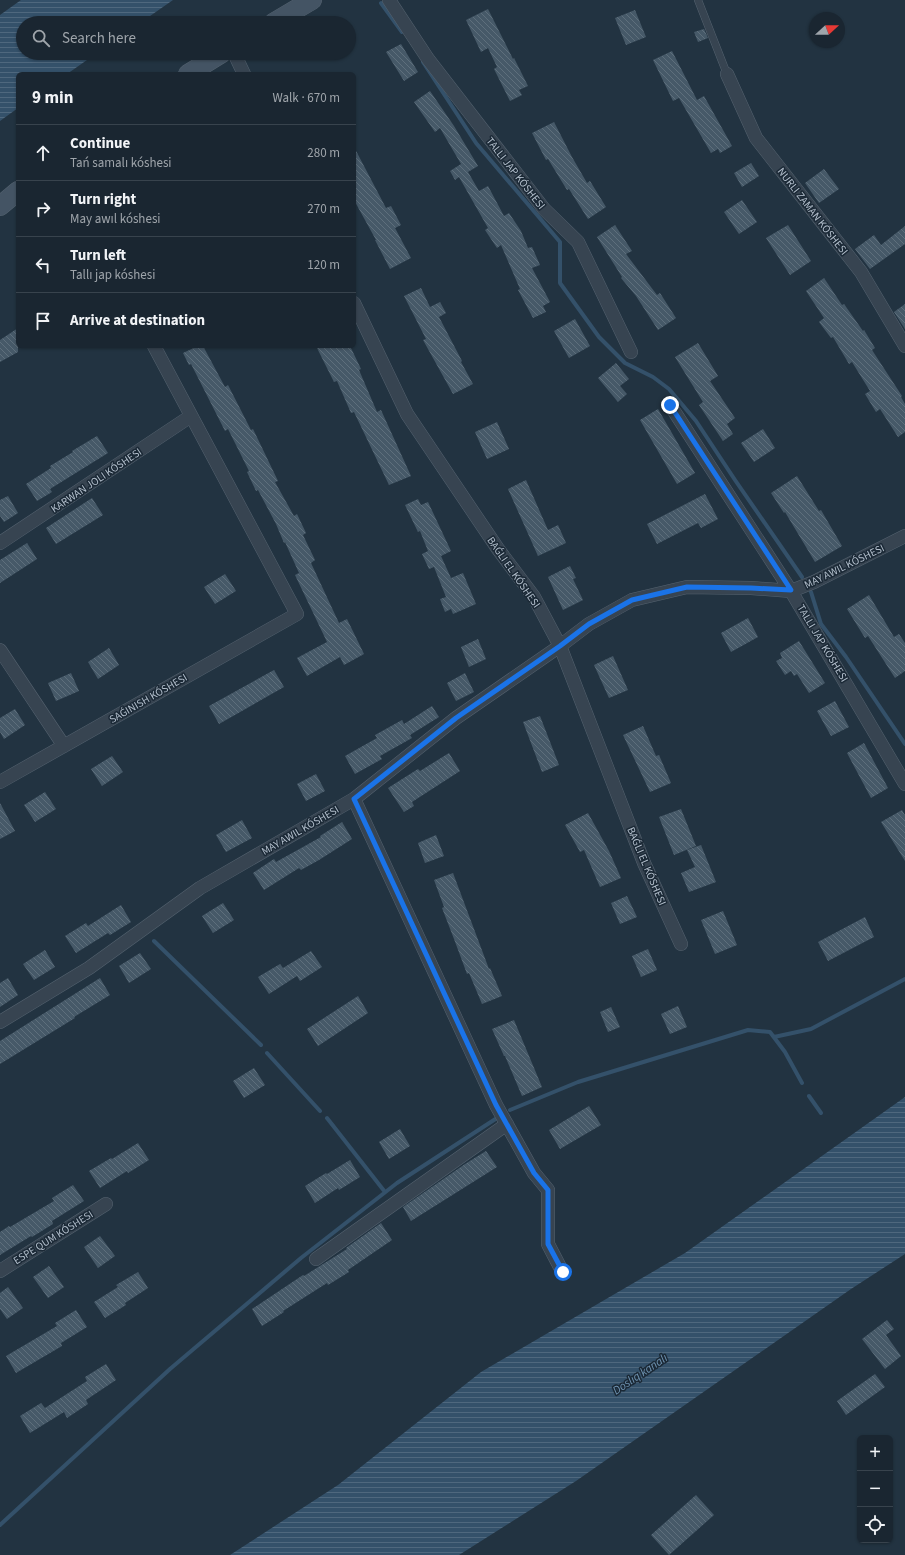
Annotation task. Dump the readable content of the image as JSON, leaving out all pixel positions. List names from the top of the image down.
{
  "streets": {
    "street": ["ESPE QUM KÓSHESI"]
  },
  "water": ["Doslıq kanalı"],
  "north": "right",
  "page": {
    "search": "Search here",
    "heading": ["9 min", "Walk · 670 m"],
    "list": [
      ["Continue", "Tań samalı kóshesi", "280 m"],
      ["Turn right", "May awıl kóshesi", "270 m"],
      ["Turn left", "Tallı jap kóshesi", "120 m"],
      "Arrive at destination"
    ],
    "map_buttons": ["+", "−"]
  }
}
